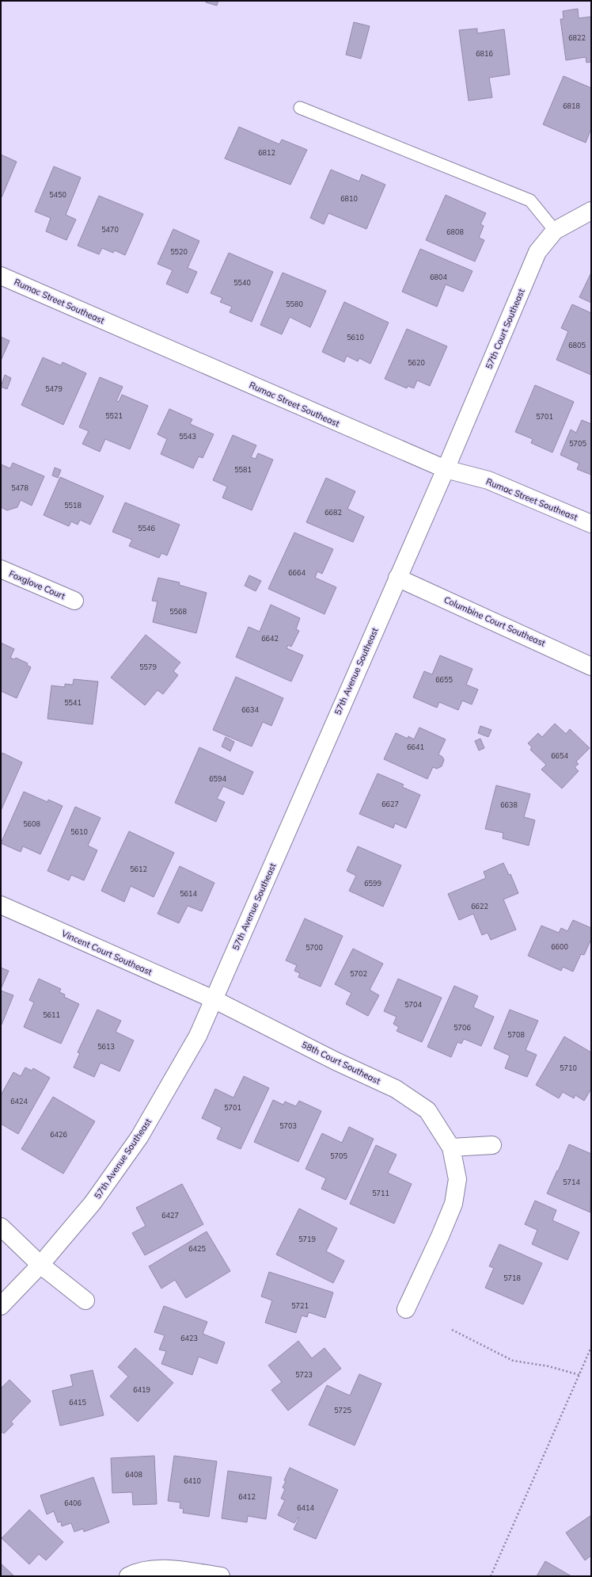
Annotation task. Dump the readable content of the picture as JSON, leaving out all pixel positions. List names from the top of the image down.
{
  "streets": {
    "street": [
      "Rumac Street Southeast",
      "57th Court Southeast",
      "Foxglove Court",
      "Columbine Court Southeast",
      "57th Avenue Southeast",
      "Vincent Court Southeast",
      "58th Court Southeast"
    ]
  },
  "crossings": [
    ["Rumac Street Southeast", "57th Court Southeast"],
    ["Rumac Street Southeast", "57th Avenue Southeast"],
    ["57th Court Southeast", "57th Avenue Southeast"],
    ["Columbine Court Southeast", "57th Avenue Southeast"],
    ["57th Avenue Southeast", "Vincent Court Southeast"],
    ["57th Avenue Southeast", "58th Court Southeast"],
    ["Vincent Court Southeast", "58th Court Southeast"]
  ],
  "house_numbers": [
    "6822",
    "6816",
    "6818",
    "6812",
    "5450",
    "6810",
    "5470",
    "6808",
    "5520",
    "6804",
    "5540",
    "5580",
    "5610",
    "6805",
    "5620",
    "5479",
    "5521",
    "5701",
    "5543",
    "5705",
    "5581",
    "5478",
    "5518",
    "6682",
    "5546",
    "6664",
    "5568",
    "6642",
    "5579",
    "6655",
    "5541",
    "6634",
    "6641",
    "6654",
    "6594",
    "6627",
    "6638",
    "5608",
    "5610",
    "5612",
    "6599",
    "5614",
    "6622",
    "6600",
    "5700",
    "5702",
    "5704",
    "5611",
    "5706",
    "5708",
    "5613",
    "5710",
    "6424",
    "5701",
    "5703",
    "6426",
    "5705",
    "5714",
    "5711",
    "6427",
    "5719",
    "6425",
    "5718",
    "5721",
    "6423",
    "5723",
    "6419",
    "6415",
    "5725",
    "6408",
    "6410",
    "6412",
    "6406",
    "6414"
  ]
}
